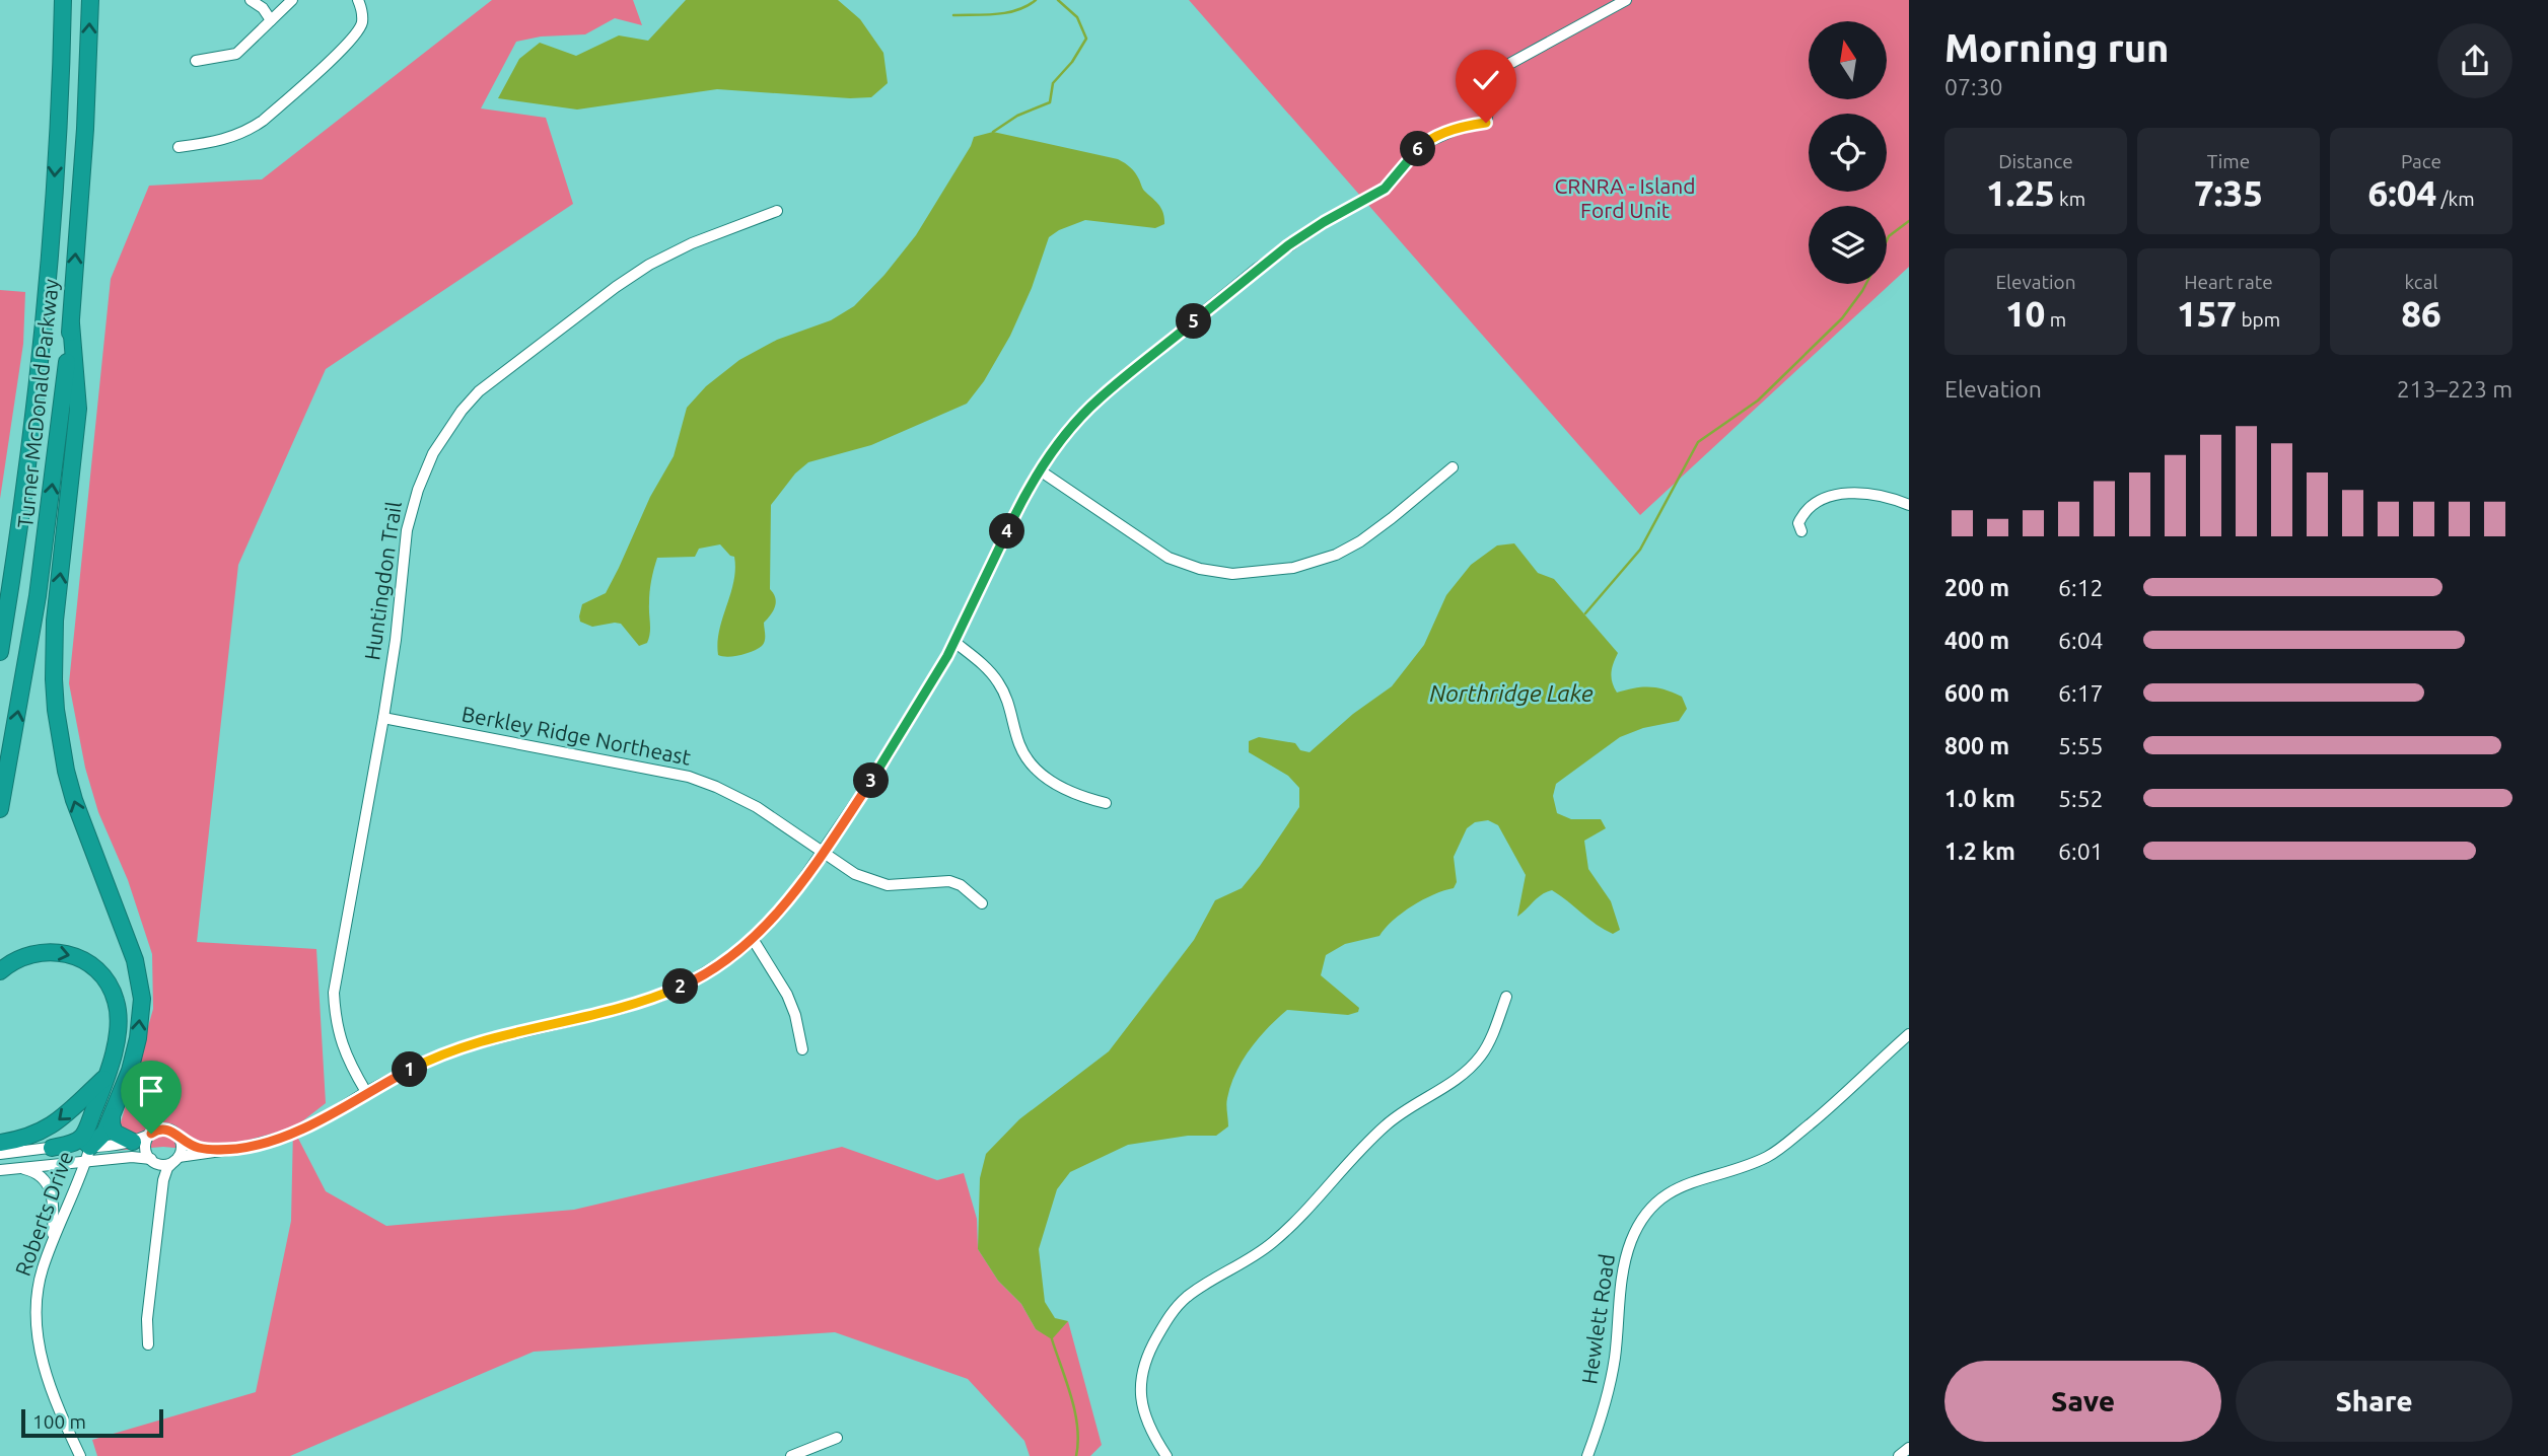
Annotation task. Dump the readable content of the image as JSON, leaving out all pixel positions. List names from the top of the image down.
{
  "streets": {
    "highway": ["Turner McDonald Parkway"],
    "street": [
      "Huntingdon Trail",
      "Berkley Ridge Northeast",
      "Roberts Drive",
      "Hewlett Road"
    ]
  },
  "crossings": [
    ["Huntingdon Trail", "Berkley Ridge Northeast"]
  ],
  "water": ["Northridge Lake"],
  "parks": ["CRNRA - Island Ford Unit"],
  "scale_bar": "100 m",
  "north": "top",
  "page": {
    "heading": ["Morning run", "07:30"],
    "stats": [
      ["Distance", "1.25 km"],
      ["Time", "7:35"],
      ["Pace", "6:04 /km"],
      ["Elevation", "10 m"],
      ["Heart rate", "157 bpm"],
      ["kcal", "86"]
    ],
    "pins": [
      "6",
      "5",
      "4",
      "3",
      "2",
      "1"
    ],
    "chart": ["Elevation", "213–223 m"],
    "list": [
      {
        "name": "200 m",
        "note": "6:12"
      },
      {
        "name": "400 m",
        "note": "6:04"
      },
      {
        "name": "600 m",
        "note": "6:17"
      },
      {
        "name": "800 m",
        "note": "5:55"
      },
      {
        "name": "1.0 km",
        "note": "5:52"
      },
      {
        "name": "1.2 km",
        "note": "6:01"
      }
    ],
    "buttons": ["Save", "Share"],
    "scale": "100 m"
  }
}
